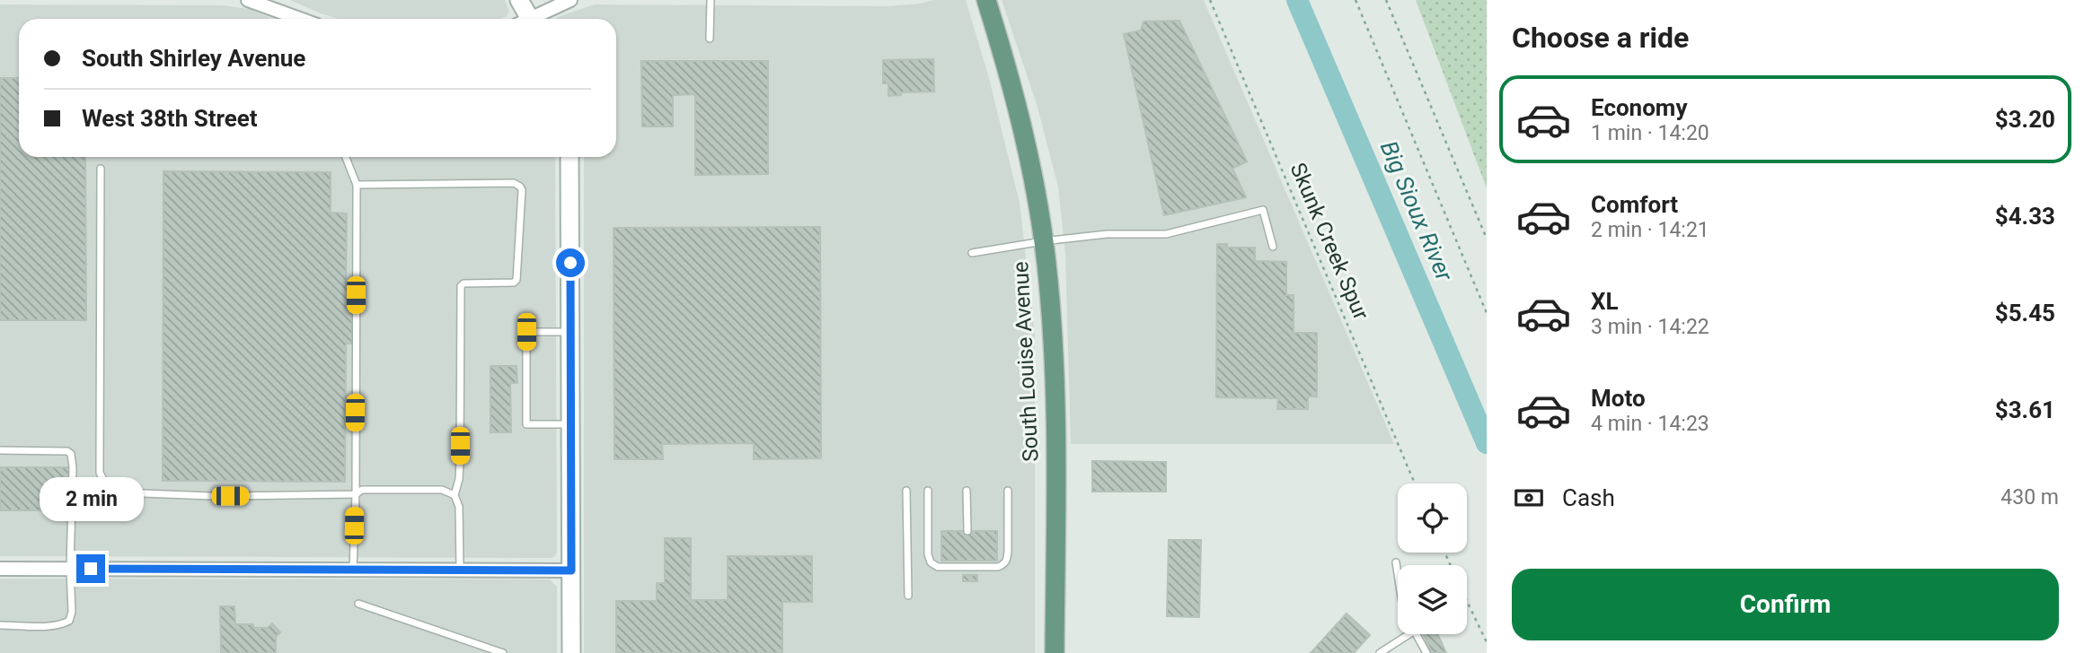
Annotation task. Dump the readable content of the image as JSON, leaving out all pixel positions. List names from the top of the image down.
{
  "streets": {
    "main road": ["South Louise Avenue"],
    "path": ["Skunk Creek Spur"]
  },
  "water": ["Big Sioux River"],
  "page": {
    "heading": "Choose a ride",
    "banner": ["South Shirley Avenue", "West 38th Street"],
    "list": [
      {
        "name": "Economy",
        "note": "1 min · 14:20",
        "value": "$3.20"
      },
      {
        "name": "Comfort",
        "note": "2 min · 14:21",
        "value": "$4.33"
      },
      {
        "name": "XL",
        "note": "3 min · 14:22",
        "value": "$5.45"
      },
      {
        "name": "Moto",
        "note": "4 min · 14:23",
        "value": "$3.61"
      }
    ],
    "pay": ["Cash", "430 m"],
    "bubble": "2 min",
    "buttons": "Confirm"
  }
}
